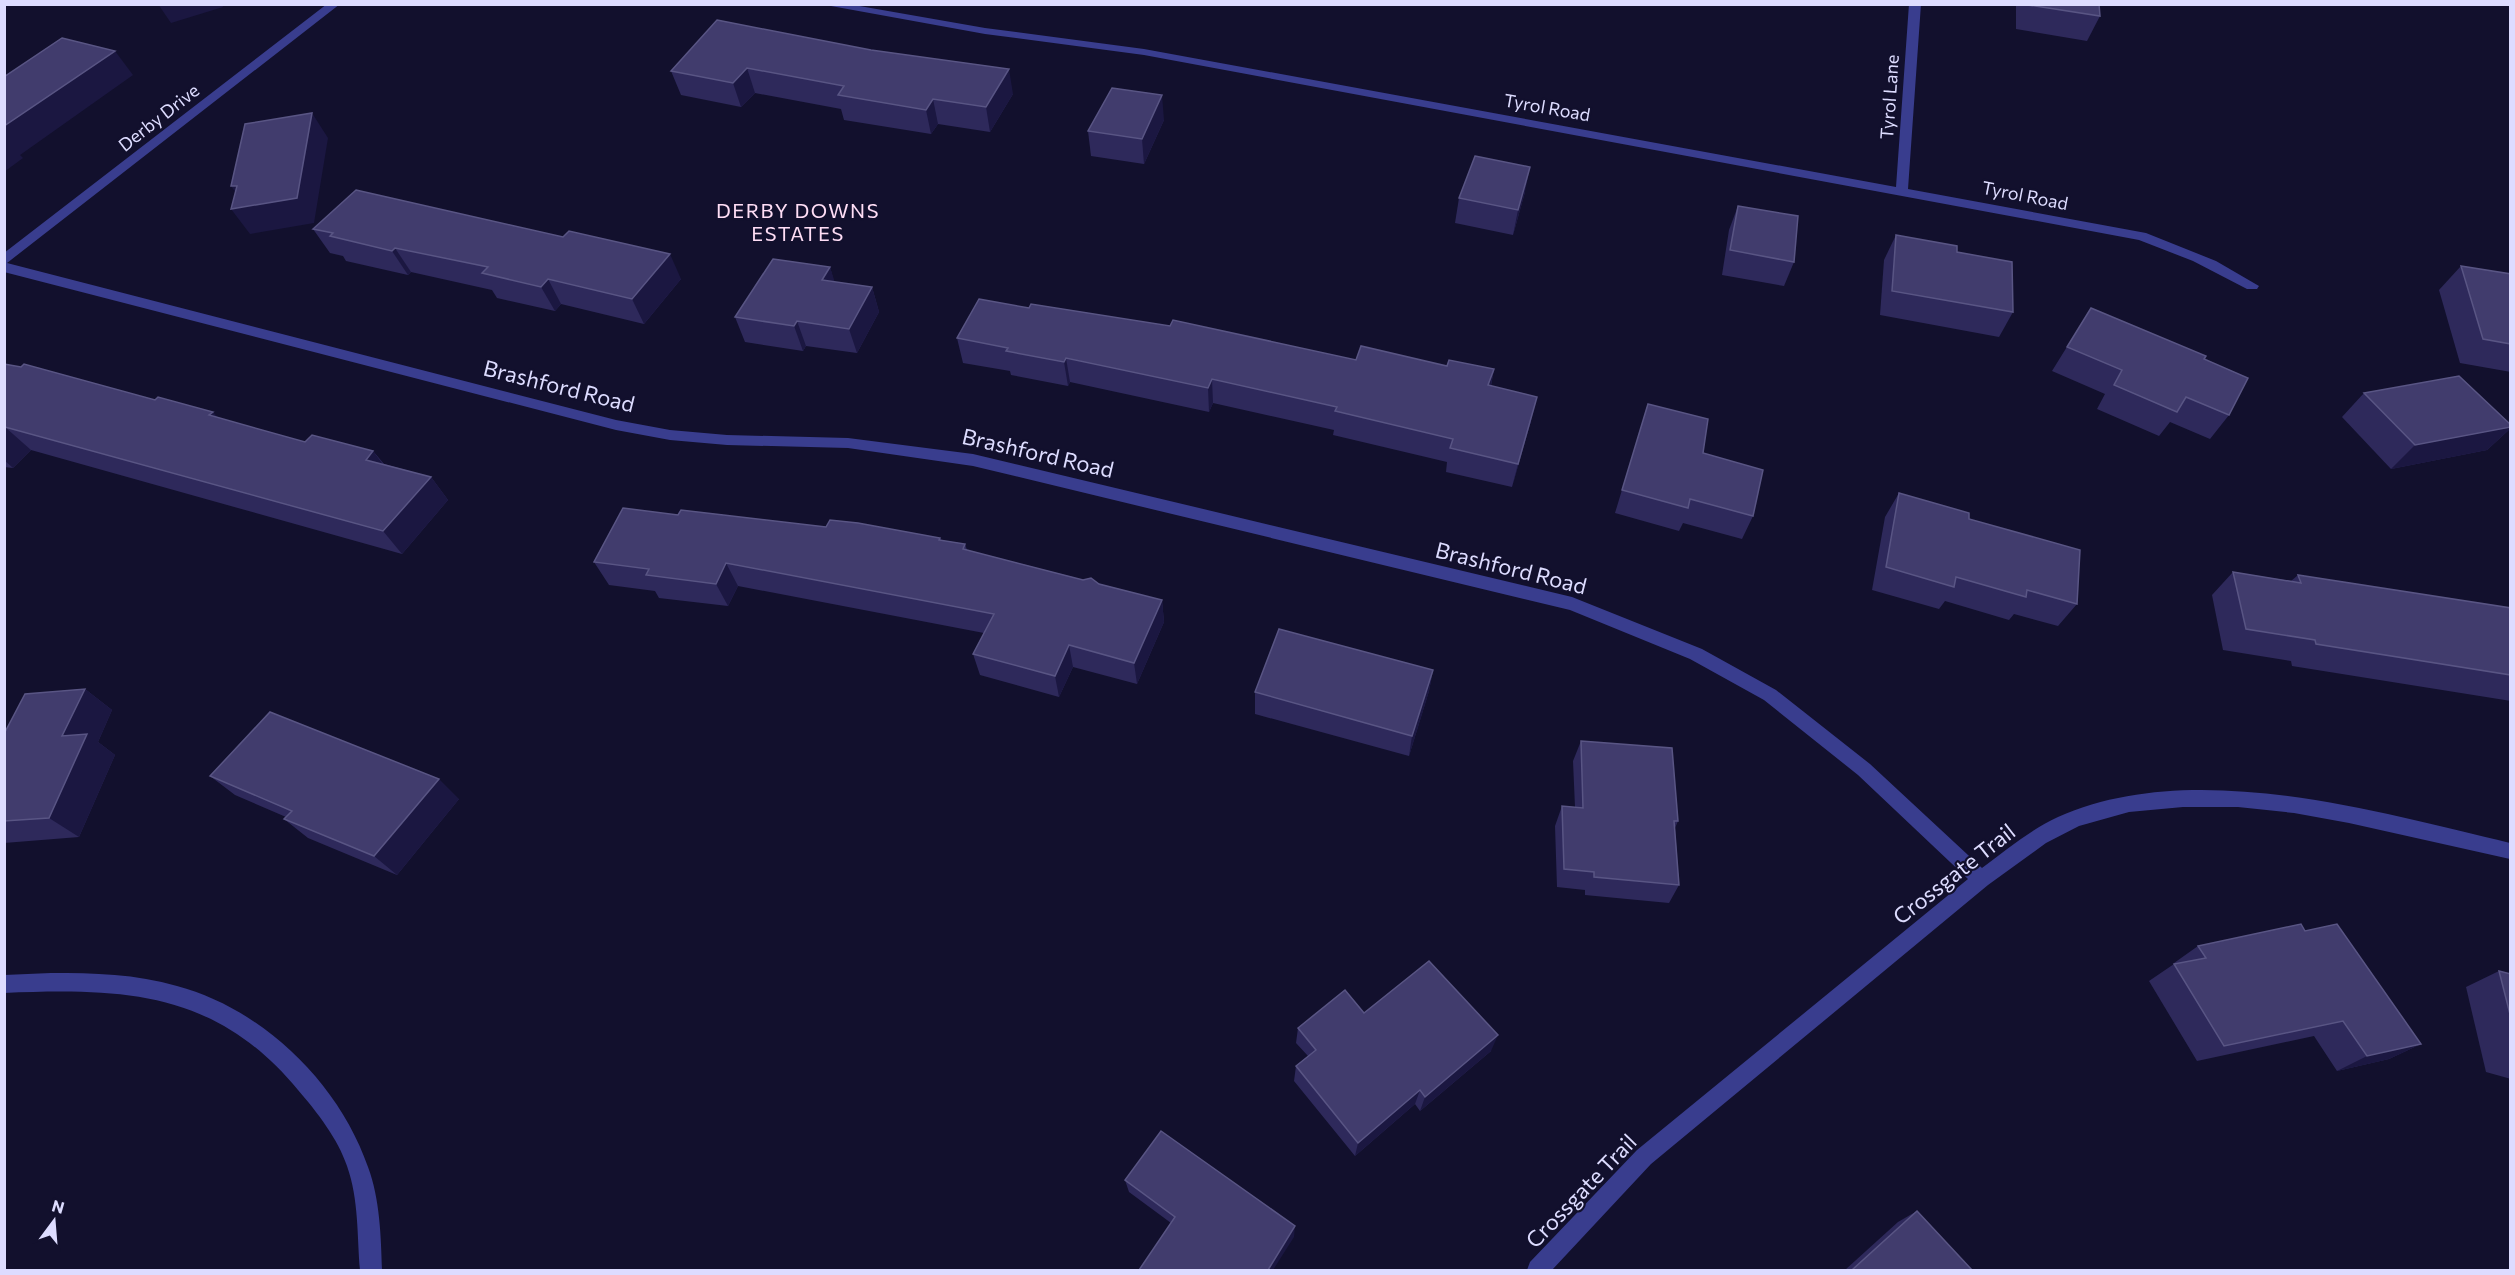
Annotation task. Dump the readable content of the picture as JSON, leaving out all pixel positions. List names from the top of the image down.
{
  "streets": {
    "street": [
      "Tyrol Lane",
      "Tyrol Road",
      "Derby Drive",
      "Brashford Road",
      "Crossgate Trail"
    ]
  },
  "crossings": [
    ["Tyrol Lane", "Tyrol Road"],
    ["Brashford Road", "Crossgate Trail"]
  ],
  "districts": ["DERBY DOWNS ESTATES"],
  "north": "top"
}
